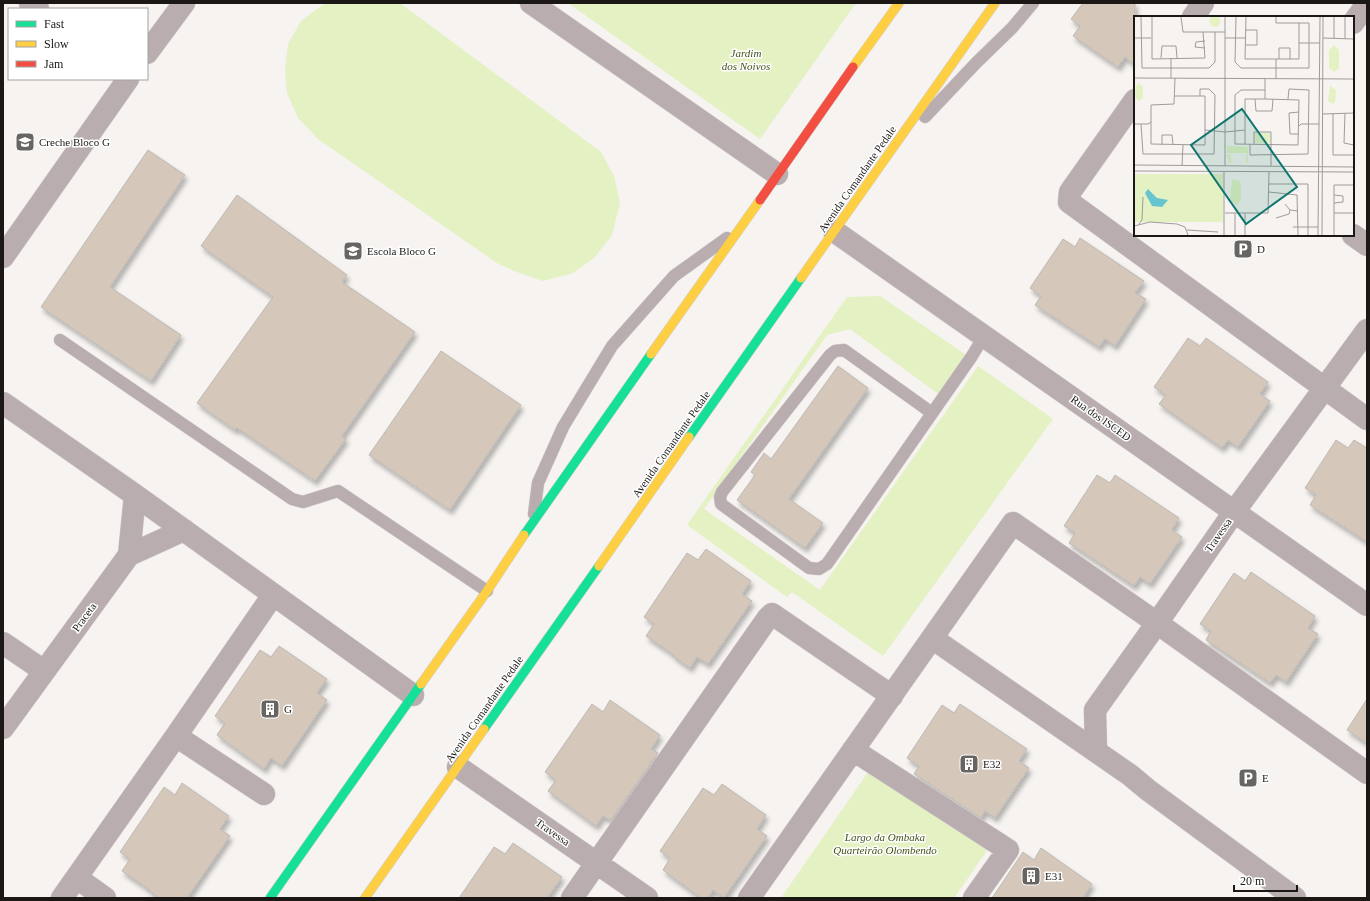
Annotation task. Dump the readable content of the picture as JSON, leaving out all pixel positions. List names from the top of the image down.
{
  "streets": {
    "street": [
      "Avenida Comandante Pedale",
      "Rua dos ISCED",
      "Travessa",
      "Praceta"
    ]
  },
  "crossings": [
    ["Avenida Comandante Pedale", "Rua dos ISCED"],
    ["Avenida Comandante Pedale", "Travessa"],
    ["Rua dos ISCED", "Travessa"]
  ],
  "parks": ["Jardim dos Noivos", "Largo da Ombaka Quarteirão Olombendo"],
  "places": {
    "school or university": ["Creche Bloco G", "Escola Bloco G"],
    "parking": ["D", "E"],
    "building": ["G", "E32", "E31"]
  },
  "legend": ["Fast", "Slow", "Jam"],
  "scale_bar": "20 m"
}
